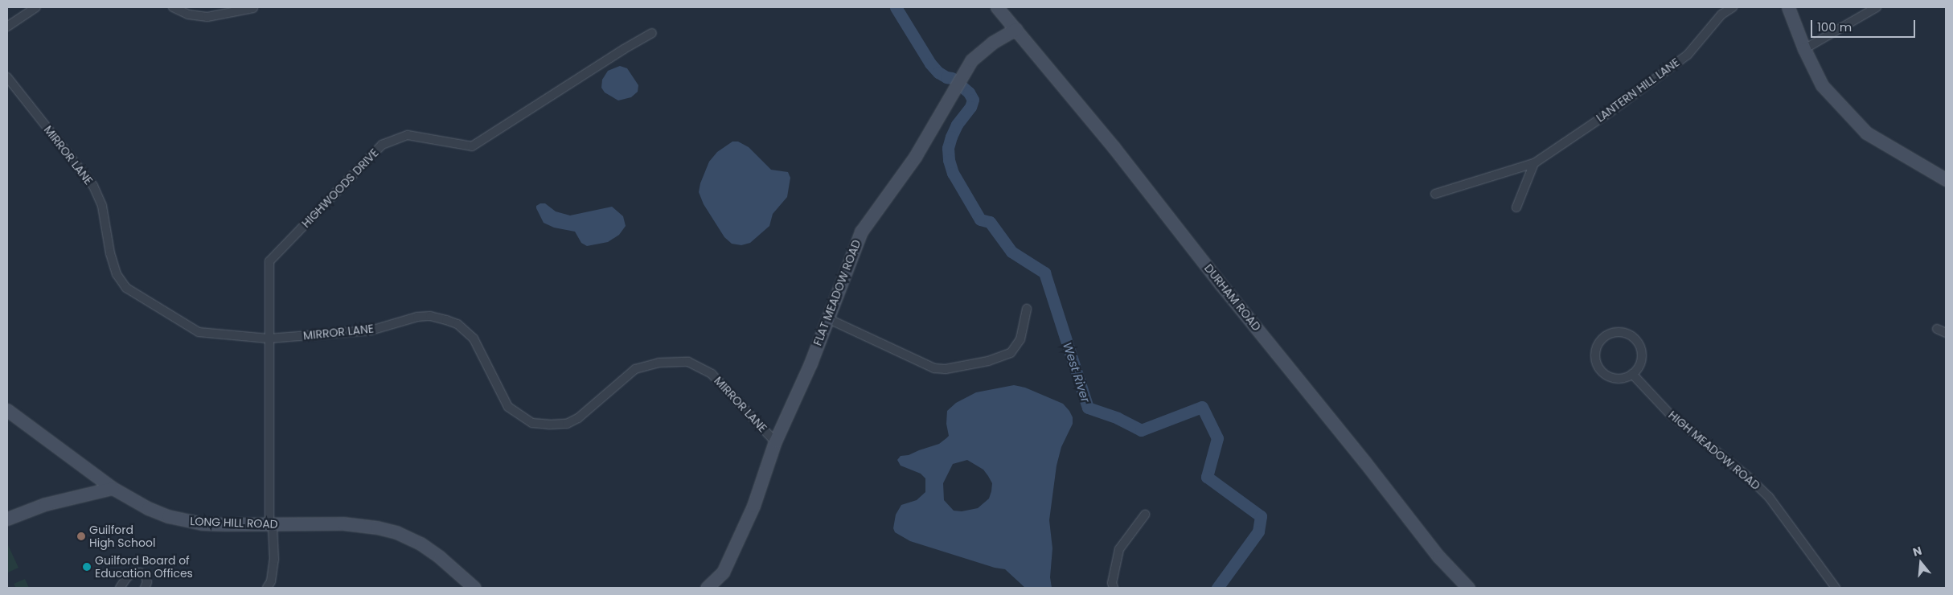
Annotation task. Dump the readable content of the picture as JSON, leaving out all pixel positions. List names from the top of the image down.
{
  "streets": {
    "street": [
      "LANTERN HILL LANE",
      "MIRROR LANE",
      "HIGHWOODS DRIVE",
      "FLAT MEADOW ROAD",
      "DURHAM ROAD",
      "HIGH MEADOW ROAD",
      "LONG HILL ROAD"
    ]
  },
  "crossings": [
    ["MIRROR LANE", "HIGHWOODS DRIVE"],
    ["MIRROR LANE", "FLAT MEADOW ROAD"],
    ["HIGHWOODS DRIVE", "LONG HILL ROAD"],
    ["FLAT MEADOW ROAD", "DURHAM ROAD"]
  ],
  "water": ["West River"],
  "places": ["Guilford High School", "Guilford Board of Education Offices"],
  "scale_bar": "100 m",
  "north": "top"
}
